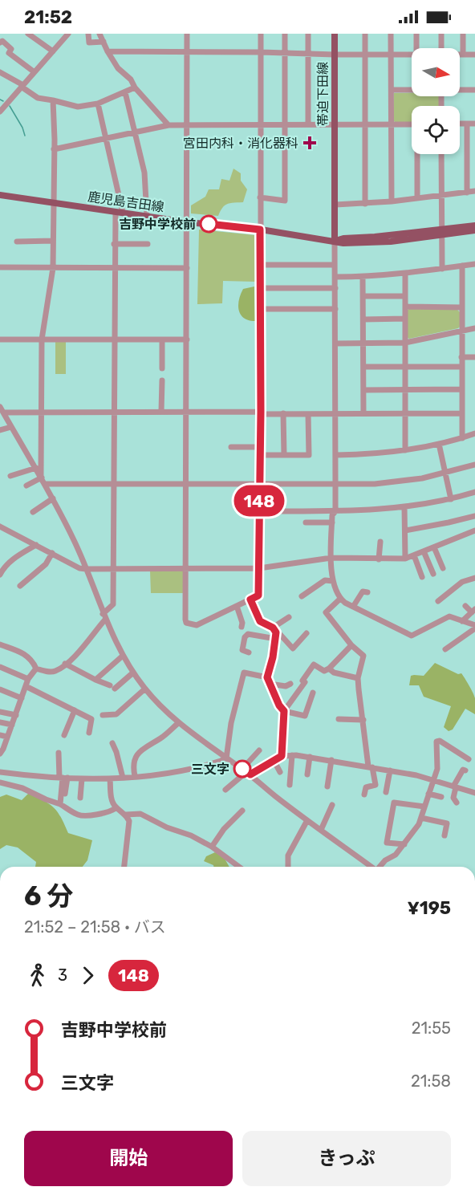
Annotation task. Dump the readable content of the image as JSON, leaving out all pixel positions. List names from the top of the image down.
{
  "streets": {
    "main road": ["帯迫下田線", "鹿児島吉田線"]
  },
  "crossings": [
    ["帯迫下田線", "鹿児島吉田線"]
  ],
  "places": {
    "health": ["宮田内科・消化器科"],
    "other": ["吉野中学校前", "三文字"]
  },
  "lines": ["bus line 148"],
  "north": "right",
  "page": {
    "status": "21:52",
    "on_map": "148",
    "heading": ["6 分", "21:52 – 21:58 · バス", "¥195"],
    "legs": ["3", "148"],
    "list": [
      {
        "name": "吉野中学校前",
        "value": "21:55"
      },
      {
        "name": "三文字",
        "value": "21:58"
      }
    ],
    "buttons": ["開始", "きっぷ"]
  }
}
